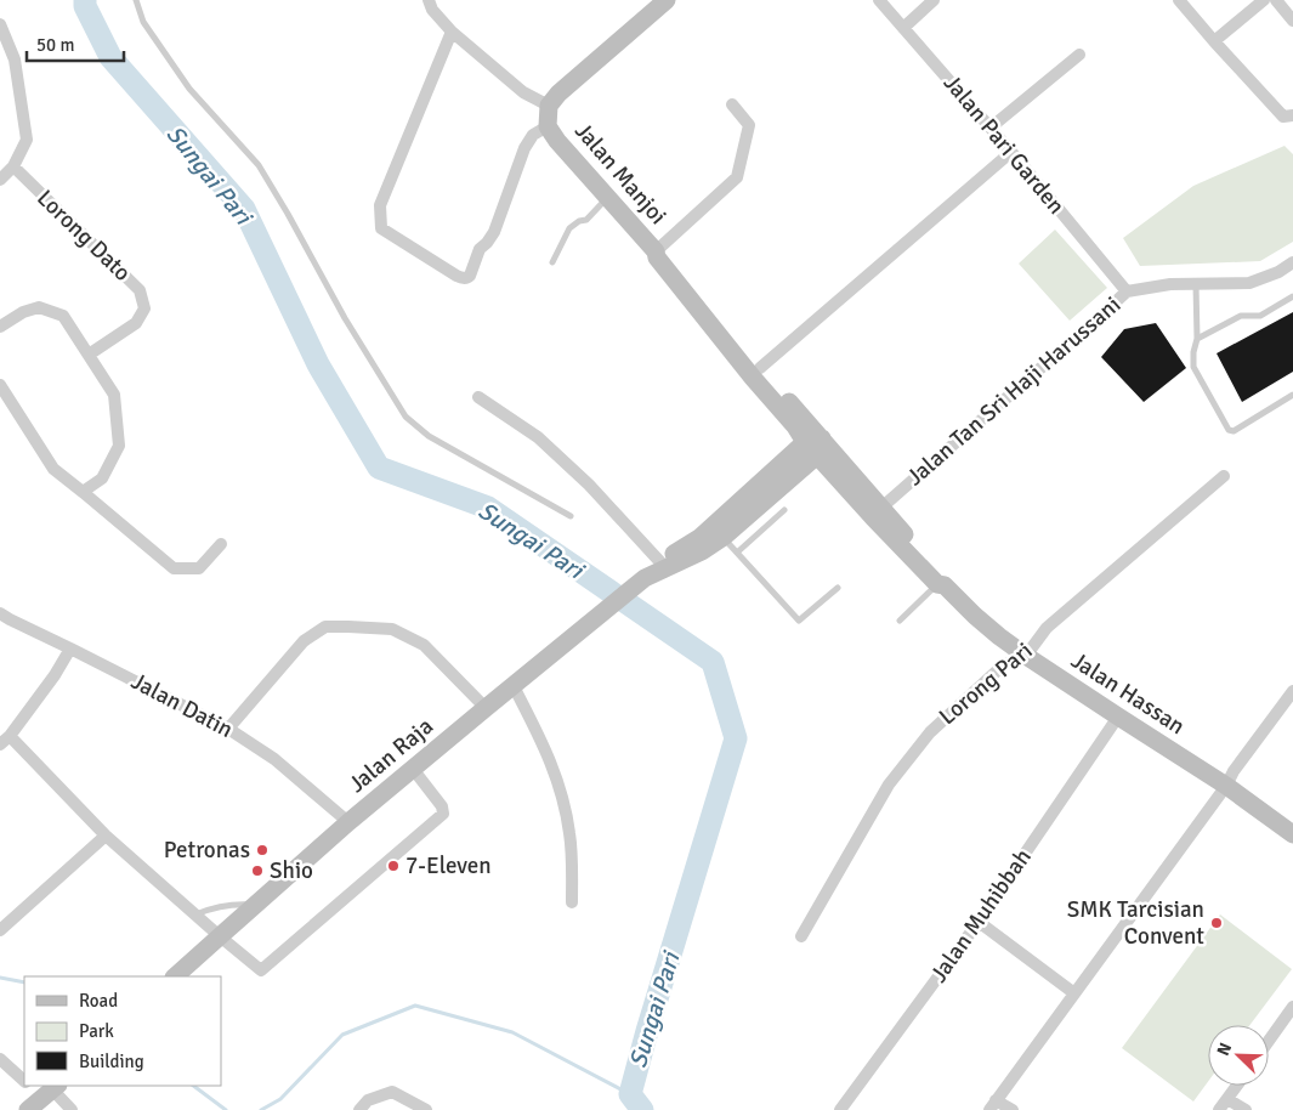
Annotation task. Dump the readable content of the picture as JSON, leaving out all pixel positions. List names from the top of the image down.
{
  "streets": {
    "street": [
      "Jalan Pari Garden",
      "Jalan Manjoi",
      "Lorong Dato",
      "Jalan Tan Sri Haji Harussani",
      "Lorong Pari",
      "Jalan Hassan",
      "Jalan Datin",
      "Jalan Raja",
      "Jalan Muhibbah"
    ]
  },
  "crossings": [
    ["Jalan Pari Garden", "Jalan Tan Sri Haji Harussani"],
    ["Jalan Manjoi", "Jalan Hassan"],
    ["Jalan Manjoi", "Jalan Raja"],
    ["Jalan Tan Sri Haji Harussani", "Jalan Hassan"],
    ["Lorong Pari", "Jalan Hassan"],
    ["Jalan Hassan", "Jalan Raja"],
    ["Jalan Hassan", "Jalan Muhibbah"],
    ["Jalan Datin", "Jalan Raja"]
  ],
  "water": ["Sungai Pari"],
  "places": [
    "Petronas",
    "7-Eleven",
    "Shio",
    "SMK Tarcisian Convent"
  ],
  "legend": ["Road", "Park", "Building"],
  "scale_bar": "50 m",
  "north": "top left"
}
